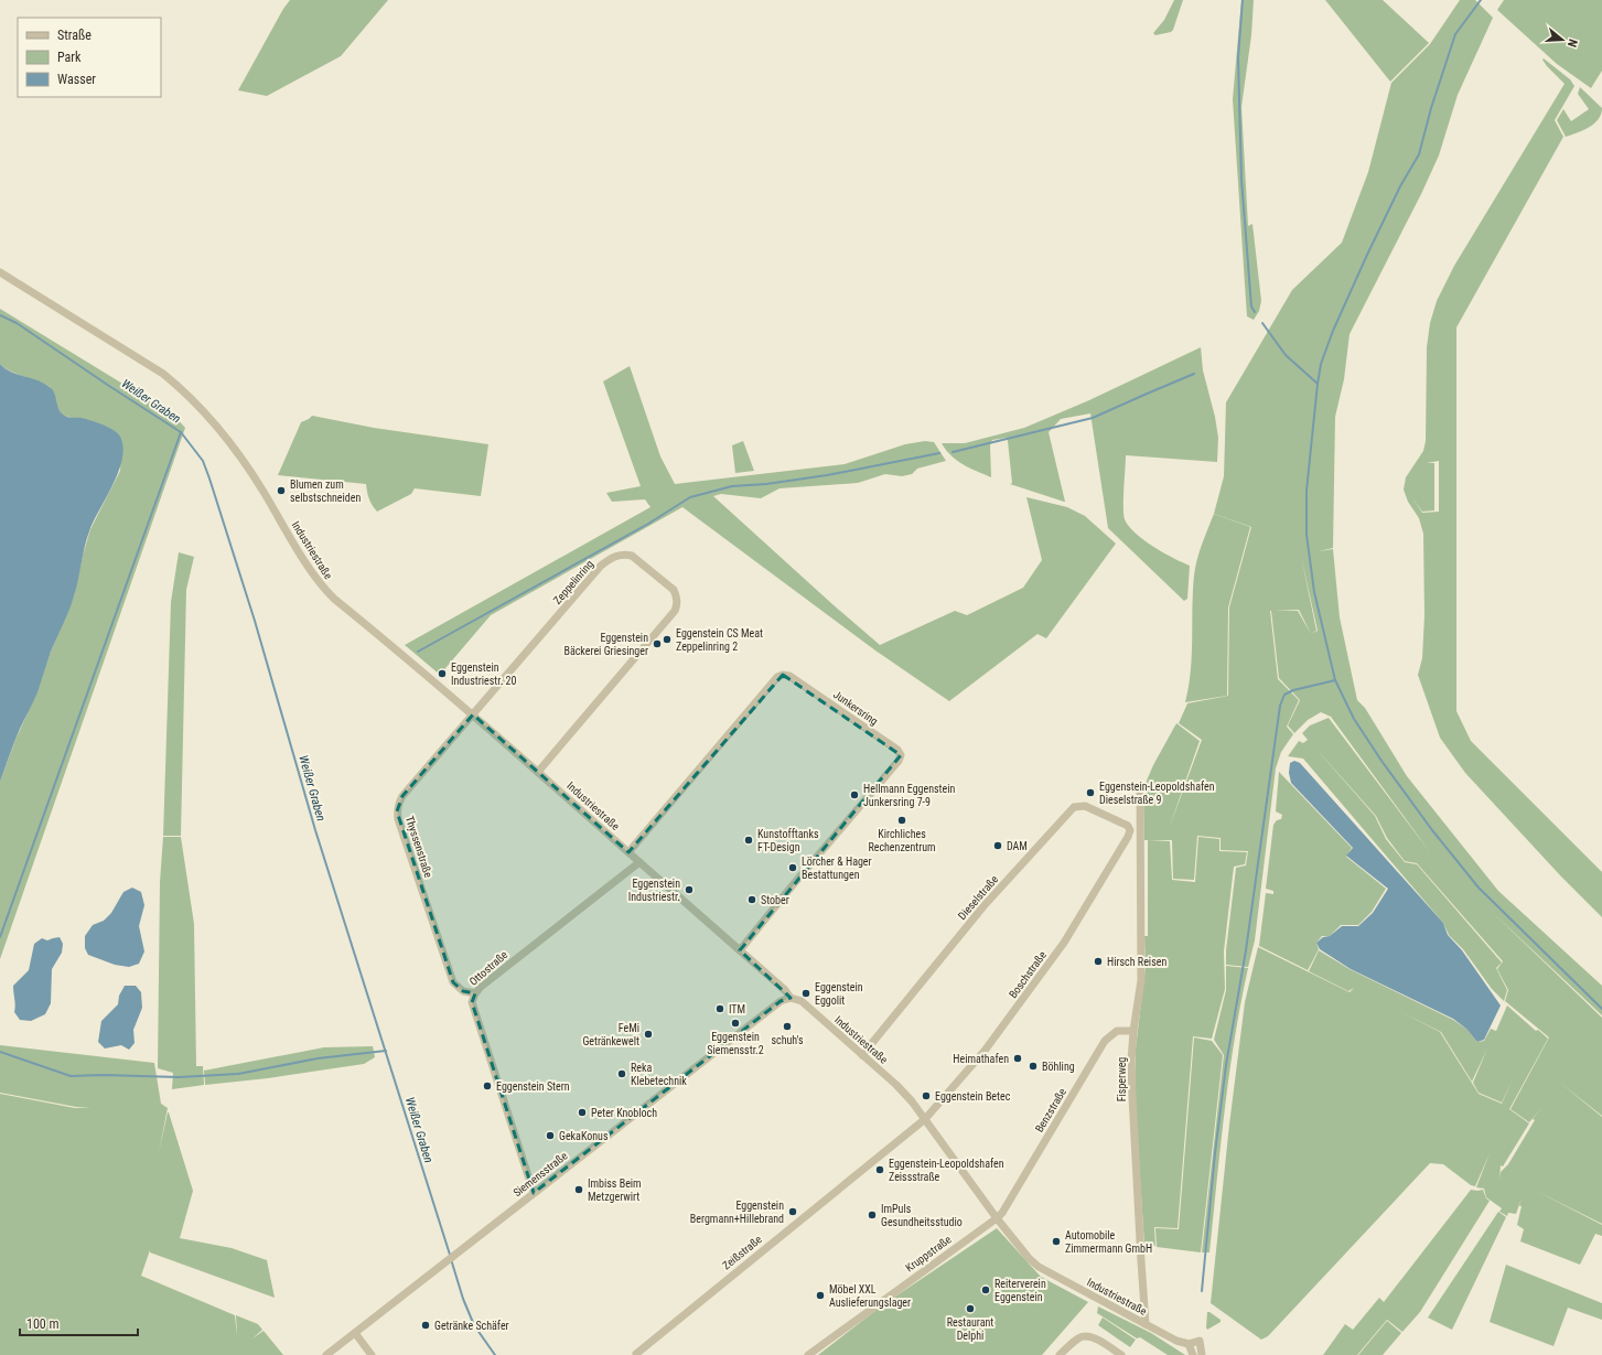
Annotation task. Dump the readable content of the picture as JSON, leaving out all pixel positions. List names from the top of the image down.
{
  "streets": {
    "street": [
      "Industriestraße",
      "Zeppelinring",
      "Junkersring",
      "Thyssenstraße",
      "Dieselstraße",
      "Ottostraße",
      "Boschstraße",
      "Fisperweg",
      "Benzstraße",
      "Siemensstraße",
      "Zeißstraße",
      "Kruppstraße"
    ]
  },
  "crossings": [
    ["Industriestraße", "Zeppelinring"],
    ["Industriestraße", "Junkersring"],
    ["Industriestraße", "Thyssenstraße"],
    ["Industriestraße", "Dieselstraße"],
    ["Industriestraße", "Ottostraße"],
    ["Industriestraße", "Boschstraße"],
    ["Industriestraße", "Fisperweg"],
    ["Industriestraße", "Benzstraße"],
    ["Industriestraße", "Siemensstraße"],
    ["Industriestraße", "Zeißstraße"],
    ["Industriestraße", "Kruppstraße"],
    ["Zeppelinring", "Thyssenstraße"],
    ["Thyssenstraße", "Ottostraße"],
    ["Dieselstraße", "Boschstraße"],
    ["Ottostraße", "Siemensstraße"],
    ["Boschstraße", "Zeißstraße"],
    ["Fisperweg", "Benzstraße"],
    ["Benzstraße", "Kruppstraße"]
  ],
  "water": ["Weißer Graben"],
  "places": [
    "Blumen zum selbstschneiden",
    "Eggenstein CS Meat Zeppelinring 2",
    "Eggenstein Bäckerei Griesinger",
    "Eggenstein Industriestr. 20",
    "Eggenstein-Leopoldshafen Dieselstraße 9",
    "Hellmann Eggenstein Junkersring 7-9",
    "Kirchliches Rechenzentrum",
    "Kunstofftanks FT-Design",
    "DAM",
    "Lörcher & Hager Bestattungen",
    "Eggenstein Industriestr.",
    "Stober",
    "Hirsch Reisen",
    "Eggenstein Eggolit",
    "ITM",
    "Eggenstein Siemensstr.2",
    "schuh's",
    "FeMi Getränkewelt",
    "Heimathafen",
    "Böhling",
    "Reka Klebetechnik",
    "Eggenstein Stern",
    "Eggenstein Betec",
    "Peter Knobloch",
    "GekaKonus",
    "Eggenstein-Leopoldshafen Zeissstraße",
    "Imbiss Beim Metzgerwirt",
    "Eggenstein Bergmann+Hillebrand",
    "ImPuls Gesundheitsstudio",
    "Automobile Zimmermann GmbH",
    "Reiterverein Eggenstein",
    "Möbel XXL Auslieferungslager",
    "Restaurant Delphi",
    "Getränke Schäfer"
  ],
  "legend": ["Straße", "Park", "Wasser"],
  "scale_bar": "100 m",
  "north": "right"
}
